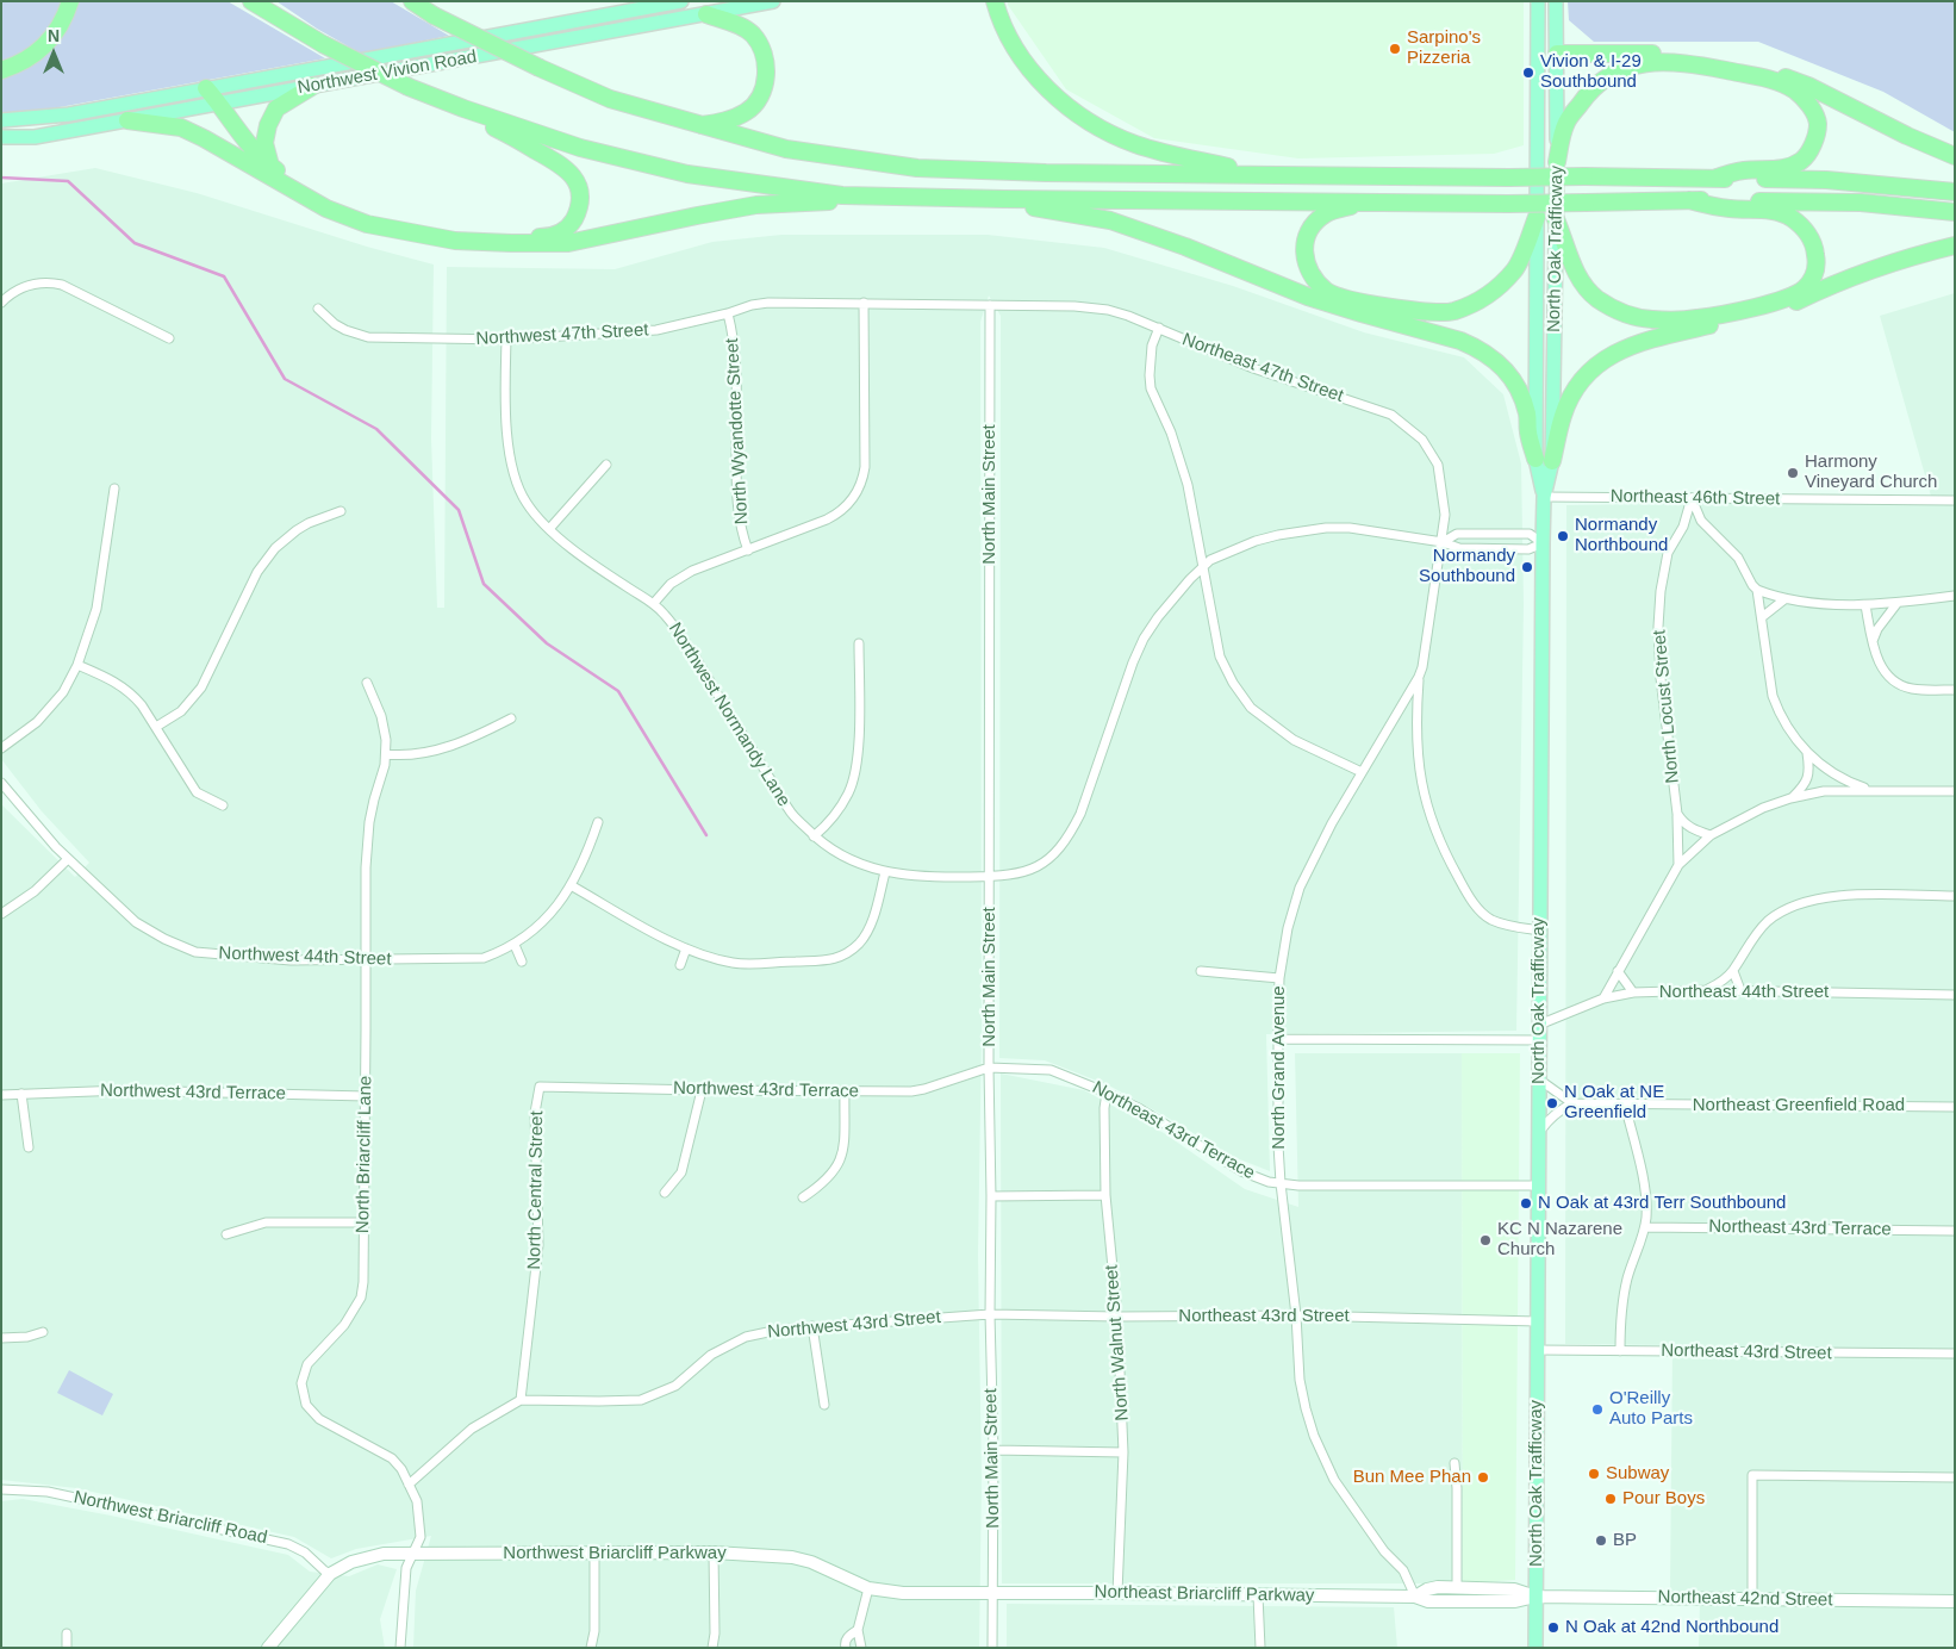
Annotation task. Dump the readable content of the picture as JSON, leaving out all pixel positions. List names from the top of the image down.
{
  "streets": {
    "main road": [
      "Northwest Vivion Road",
      "North Oak Trafficway",
      "Northwest Briarcliff Parkway",
      "Northeast Briarcliff Parkway",
      "Northeast 42nd Street"
    ],
    "street": [
      "Northwest 47th Street",
      "Northeast 47th Street",
      "North Wyandotte Street",
      "North Main Street",
      "Northeast 46th Street",
      "North Locust Street",
      "Northwest Normandy Lane",
      "Northwest 44th Street",
      "Northeast 44th Street",
      "North Grand Avenue",
      "Northwest 43rd Terrace",
      "Northeast Greenfield Road",
      "Northeast 43rd Terrace",
      "North Briarcliff Lane",
      "North Central Street",
      "Northeast 43rd Street",
      "Northwest 43rd Street",
      "North Walnut Street",
      "Northwest Briarcliff Road"
    ]
  },
  "crossings": [
    ["North Oak Trafficway", "Northeast 46th Street"],
    ["North Oak Trafficway", "Northwest Normandy Lane"],
    ["North Oak Trafficway", "Northeast 44th Street"],
    ["North Oak Trafficway", "Northeast 43rd Terrace"],
    ["North Oak Trafficway", "Northeast 43rd Street"],
    ["North Oak Trafficway", "Northeast Briarcliff Parkway"],
    ["North Oak Trafficway", "Northeast 42nd Street"],
    ["Northwest 47th Street", "Northeast 47th Street"],
    ["Northwest 47th Street", "North Wyandotte Street"],
    ["Northwest 47th Street", "North Main Street"],
    ["Northwest 47th Street", "Northwest Normandy Lane"],
    ["Northeast 47th Street", "North Main Street"],
    ["Northeast 47th Street", "Northwest Normandy Lane"],
    ["Northeast 47th Street", "North Grand Avenue"],
    ["North Main Street", "Northwest Normandy Lane"],
    ["North Main Street", "Northwest 43rd Terrace"],
    ["North Main Street", "Northeast 43rd Terrace"],
    ["North Main Street", "Northeast 43rd Street"],
    ["North Main Street", "Northwest 43rd Street"],
    ["North Main Street", "Northwest Briarcliff Parkway"],
    ["North Main Street", "Northeast Briarcliff Parkway"],
    ["Northeast 46th Street", "North Locust Street"],
    ["Northwest Normandy Lane", "North Grand Avenue"],
    ["Northwest 44th Street", "North Briarcliff Lane"],
    ["North Grand Avenue", "Northeast 43rd Terrace"],
    ["North Grand Avenue", "Northeast 43rd Street"],
    ["North Grand Avenue", "Northeast Briarcliff Parkway"],
    ["Northwest 43rd Terrace", "Northeast 43rd Terrace"],
    ["Northwest 43rd Terrace", "North Briarcliff Lane"],
    ["Northwest 43rd Terrace", "North Central Street"],
    ["Northeast 43rd Terrace", "North Walnut Street"],
    ["North Briarcliff Lane", "Northwest Briarcliff Parkway"],
    ["North Central Street", "Northwest 43rd Street"],
    ["Northeast 43rd Street", "Northwest 43rd Street"],
    ["Northeast 43rd Street", "North Walnut Street"],
    ["North Walnut Street", "Northeast Briarcliff Parkway"],
    ["Northwest Briarcliff Road", "Northwest Briarcliff Parkway"],
    ["Northwest Briarcliff Parkway", "Northeast Briarcliff Parkway"],
    ["Northeast Briarcliff Parkway", "Northeast 42nd Street"]
  ],
  "places": [
    "Sarpino's Pizzeria",
    "Vivion & I-29 Southbound",
    "Harmony Vineyard Church",
    "Normandy Northbound",
    "Normandy Southbound",
    "N Oak at NE Greenfield",
    "N Oak at 43rd Terr Southbound",
    "KC N Nazarene Church",
    "O'Reilly Auto Parts",
    "Subway",
    "Bun Mee Phan",
    "Pour Boys",
    "BP",
    "N Oak at 42nd Northbound"
  ],
  "north": "top"
}
